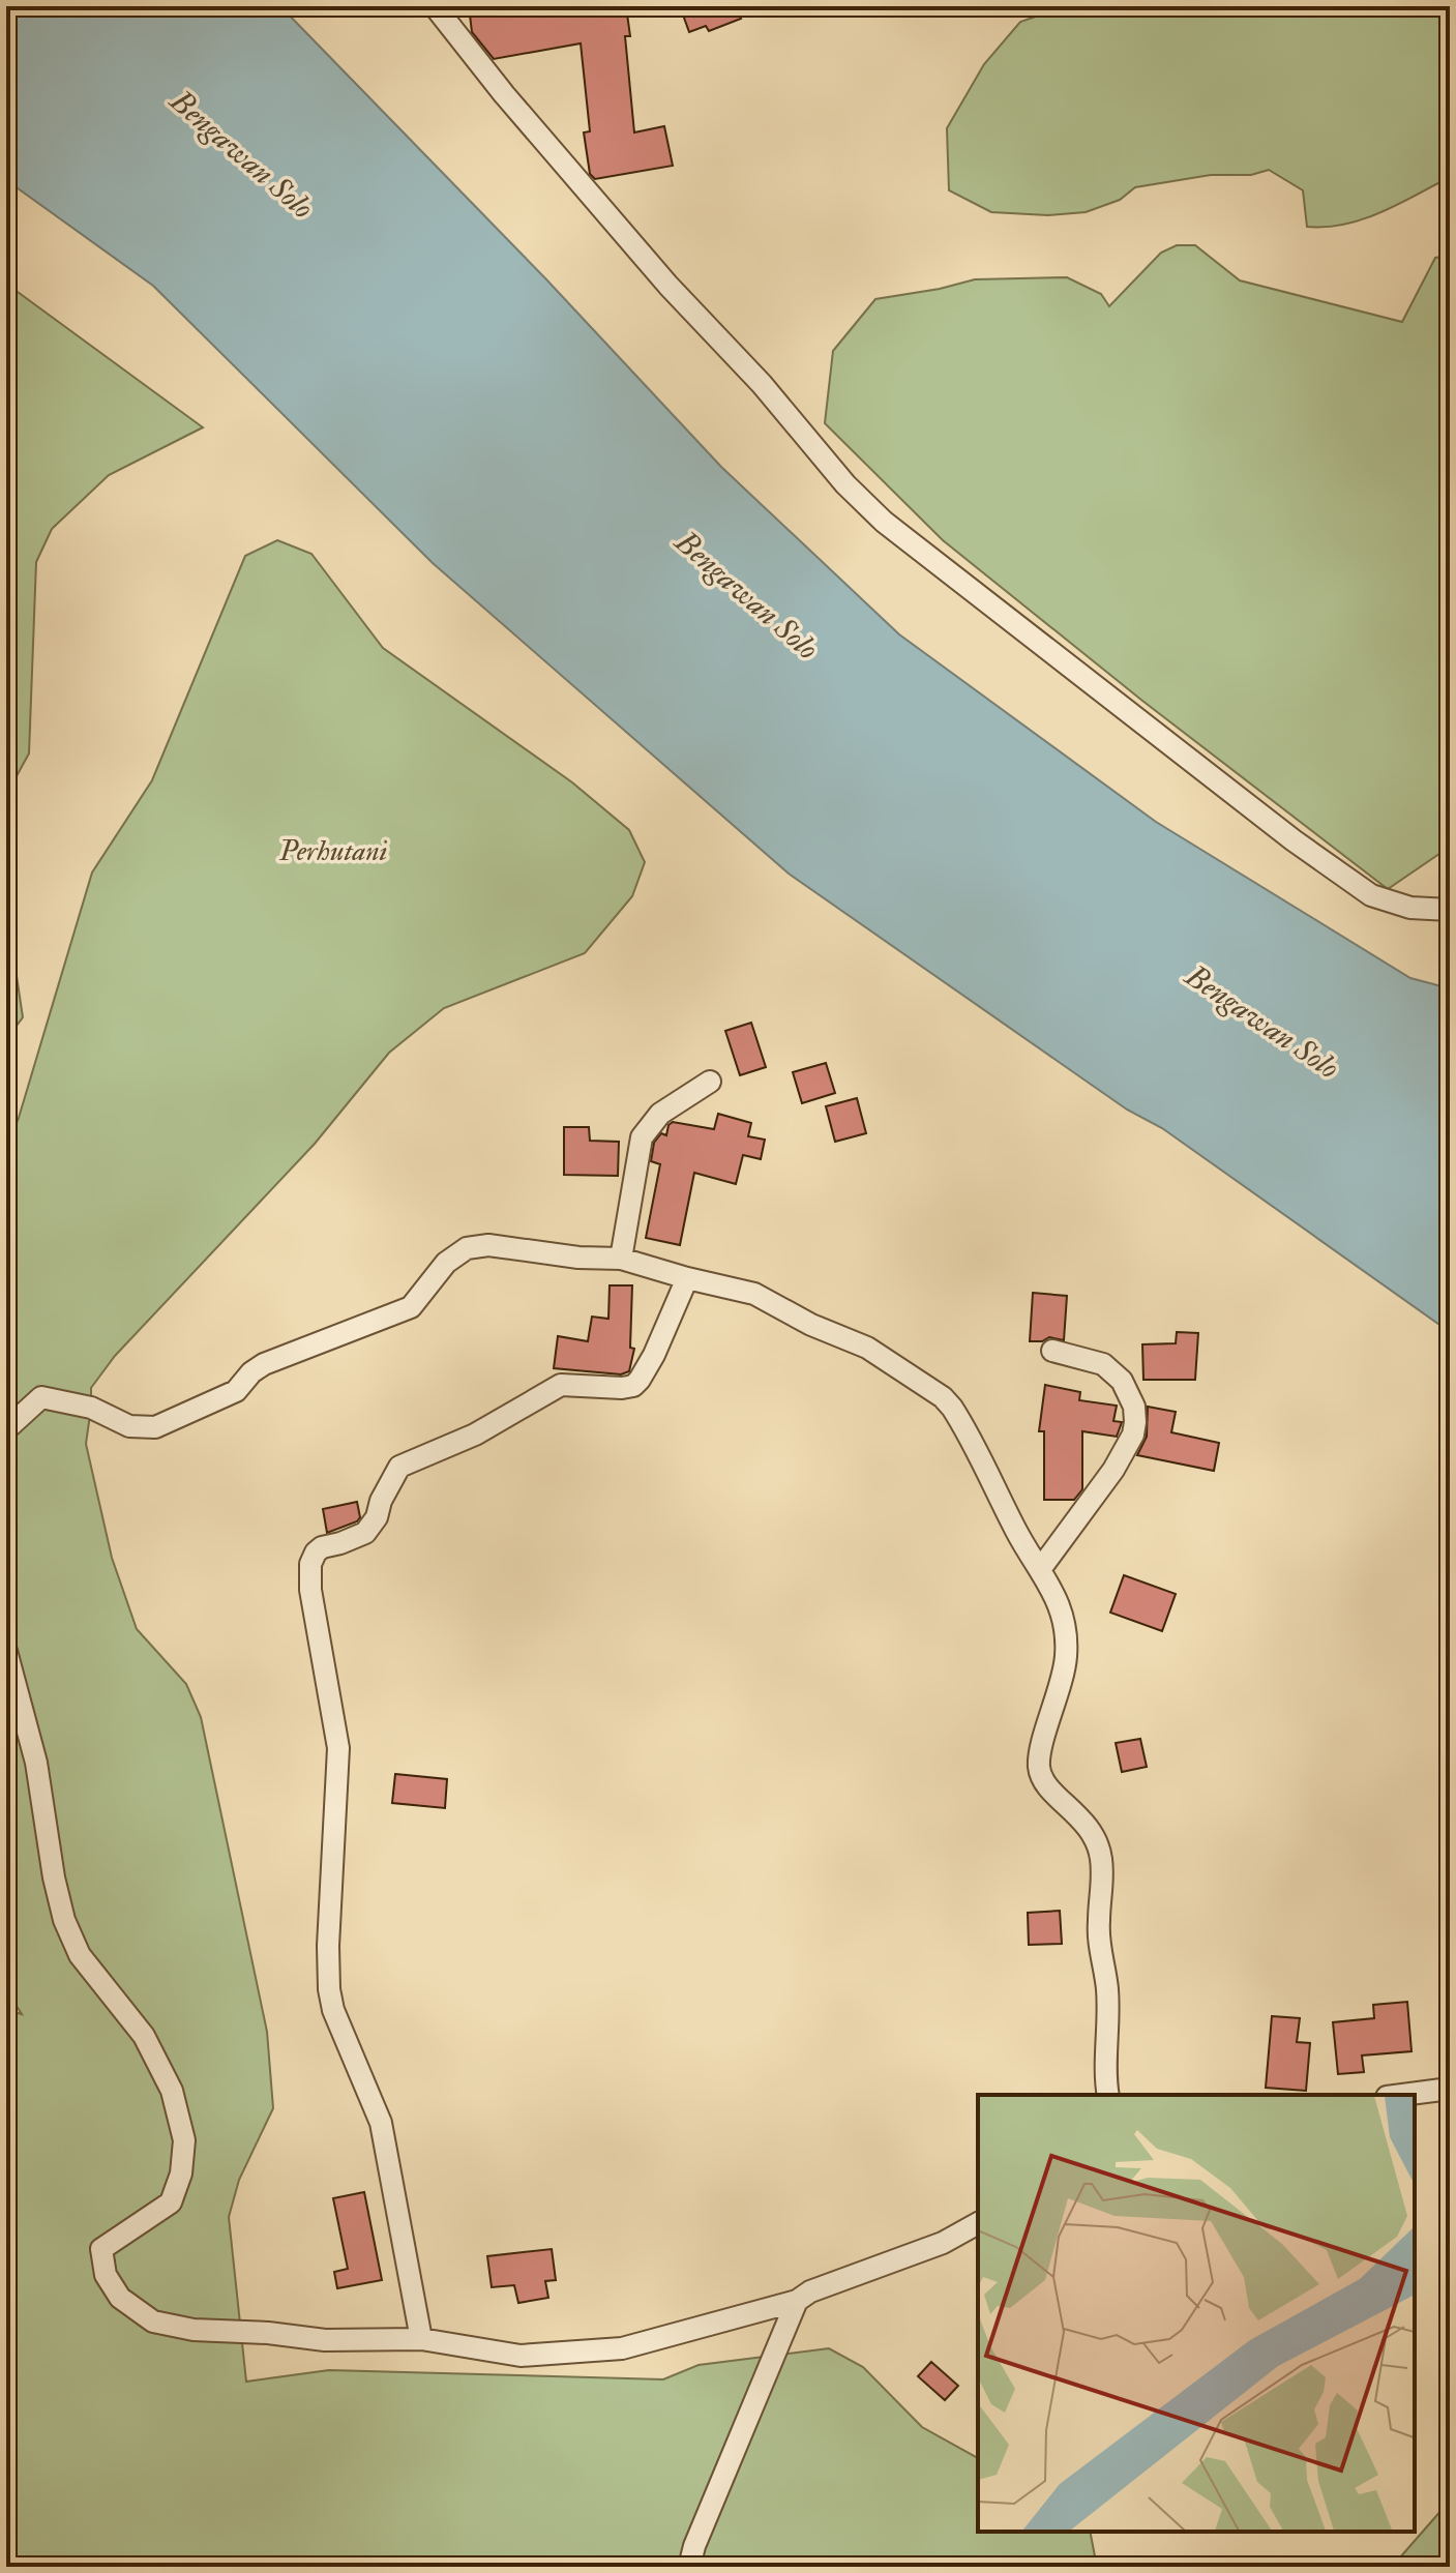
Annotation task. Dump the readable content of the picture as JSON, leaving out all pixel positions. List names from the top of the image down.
{
  "water": ["Bengawan Solo"],
  "parks": ["Perhutani"]
}
